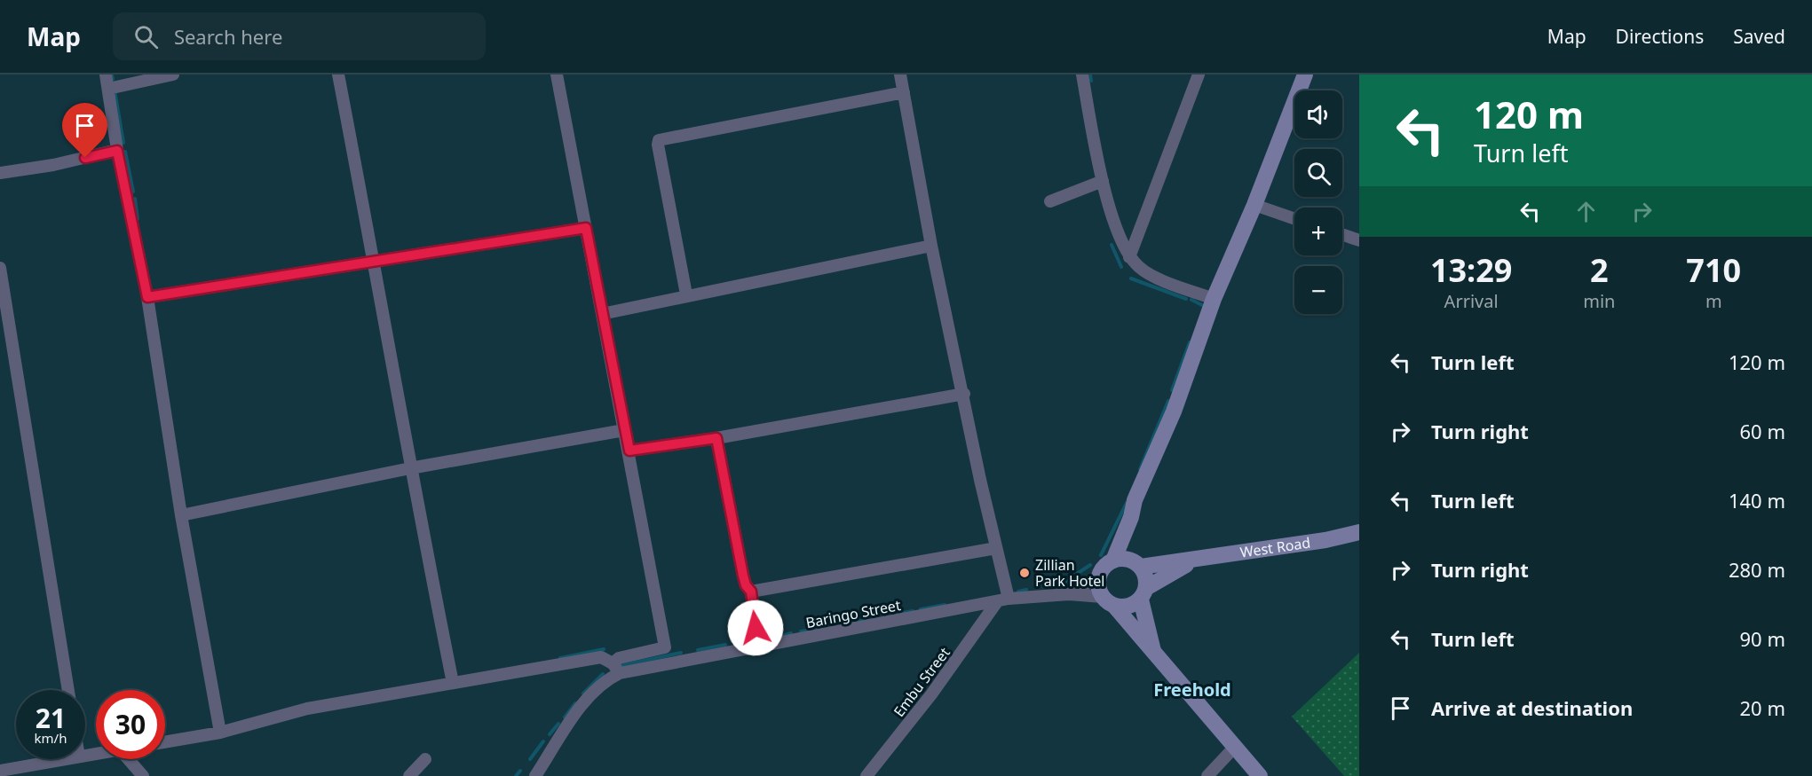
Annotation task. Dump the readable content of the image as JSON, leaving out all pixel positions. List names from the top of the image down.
{
  "streets": {
    "street": ["West Road", "Baringo Street", "Embu Street"]
  },
  "crossings": [
    ["West Road", "Baringo Street"],
    ["Baringo Street", "Embu Street"]
  ],
  "districts": ["Freehold"],
  "places": ["Zillian Park Hotel"],
  "page": {
    "header": "Map",
    "search": "Search here",
    "nav": ["Map", "Directions", "Saved"],
    "turn": ["120 m", "Turn left"],
    "map_buttons": ["+", "−"],
    "eta": [
      "13:29",
      "Arrival",
      "2",
      "min",
      "710",
      "m"
    ],
    "list": [
      {
        "name": "Turn left",
        "value": "120 m"
      },
      {
        "name": "Turn right",
        "value": "60 m"
      },
      {
        "name": "Turn left",
        "value": "140 m"
      },
      {
        "name": "Turn right",
        "value": "280 m"
      },
      {
        "name": "Turn left",
        "value": "90 m"
      },
      {
        "name": "Arrive at destination",
        "value": "20 m"
      }
    ],
    "speed": "21 km/h",
    "limit": "30"
  }
}
